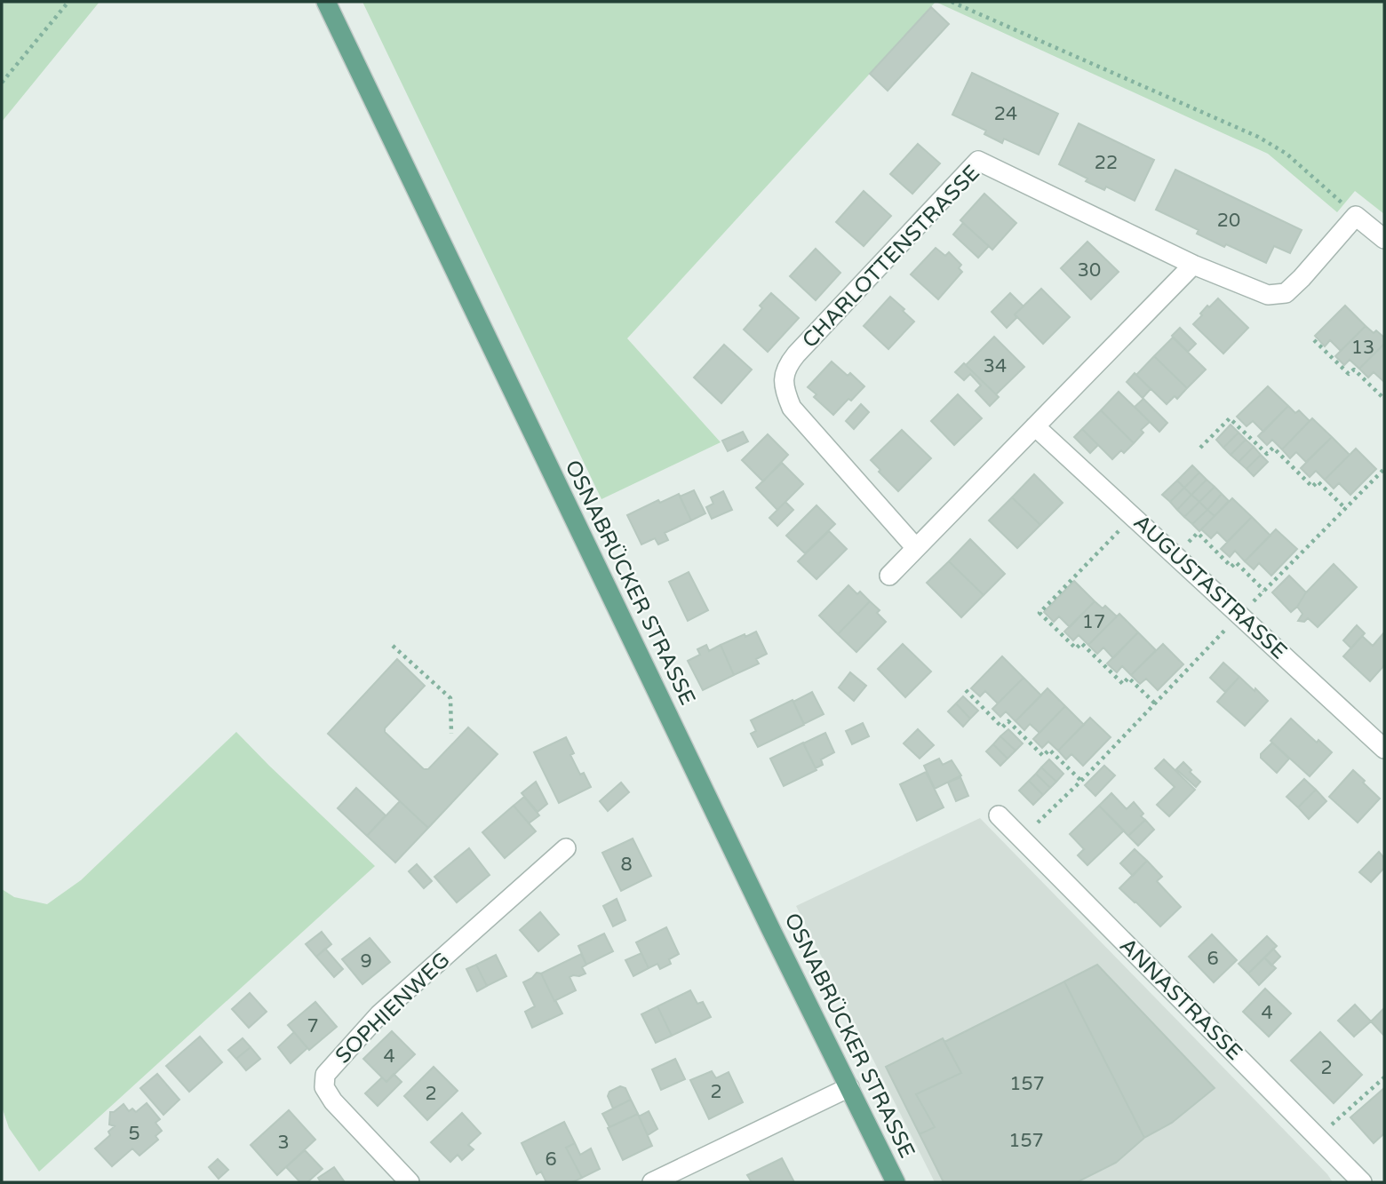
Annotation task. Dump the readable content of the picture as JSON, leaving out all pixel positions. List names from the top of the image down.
{
  "streets": {
    "main road": ["OSNABRÜCKER STRASSE"],
    "street": [
      "CHARLOTTENSTRASSE",
      "AUGUSTASTRASSE",
      "ANNASTRASSE",
      "SOPHIENWEG"
    ]
  },
  "house_numbers": [
    "24",
    "22",
    "20",
    "30",
    "13",
    "34",
    "17",
    "8",
    "6",
    "9",
    "4",
    "7",
    "4",
    "2",
    "157",
    "2",
    "2",
    "5",
    "157",
    "3",
    "6"
  ]
}
